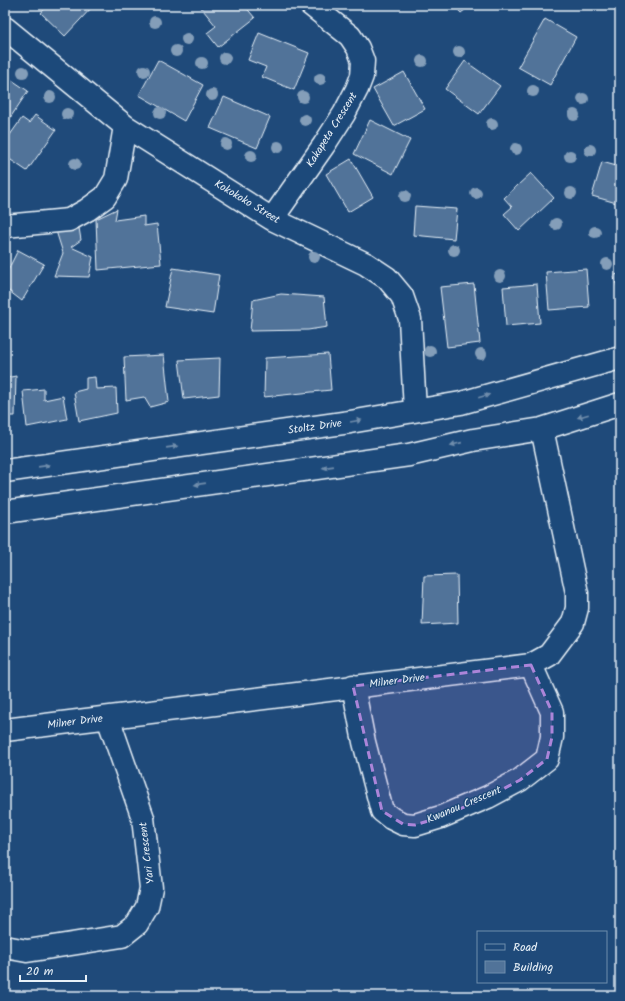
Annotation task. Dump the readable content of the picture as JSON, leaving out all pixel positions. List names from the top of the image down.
{
  "streets": {
    "street": [
      "Kakapeta Crescent",
      "Kokokoko Street",
      "Stoltz Drive",
      "Milner Drive",
      "Kwanau Crescent",
      "Yari Crescent"
    ]
  },
  "crossings": [
    ["Kakapeta Crescent", "Kokokoko Street"],
    ["Kokokoko Street", "Stoltz Drive"],
    ["Milner Drive", "Kwanau Crescent"],
    ["Milner Drive", "Yari Crescent"]
  ],
  "legend": ["Road", "Building"],
  "scale_bar": "20 m"
}
